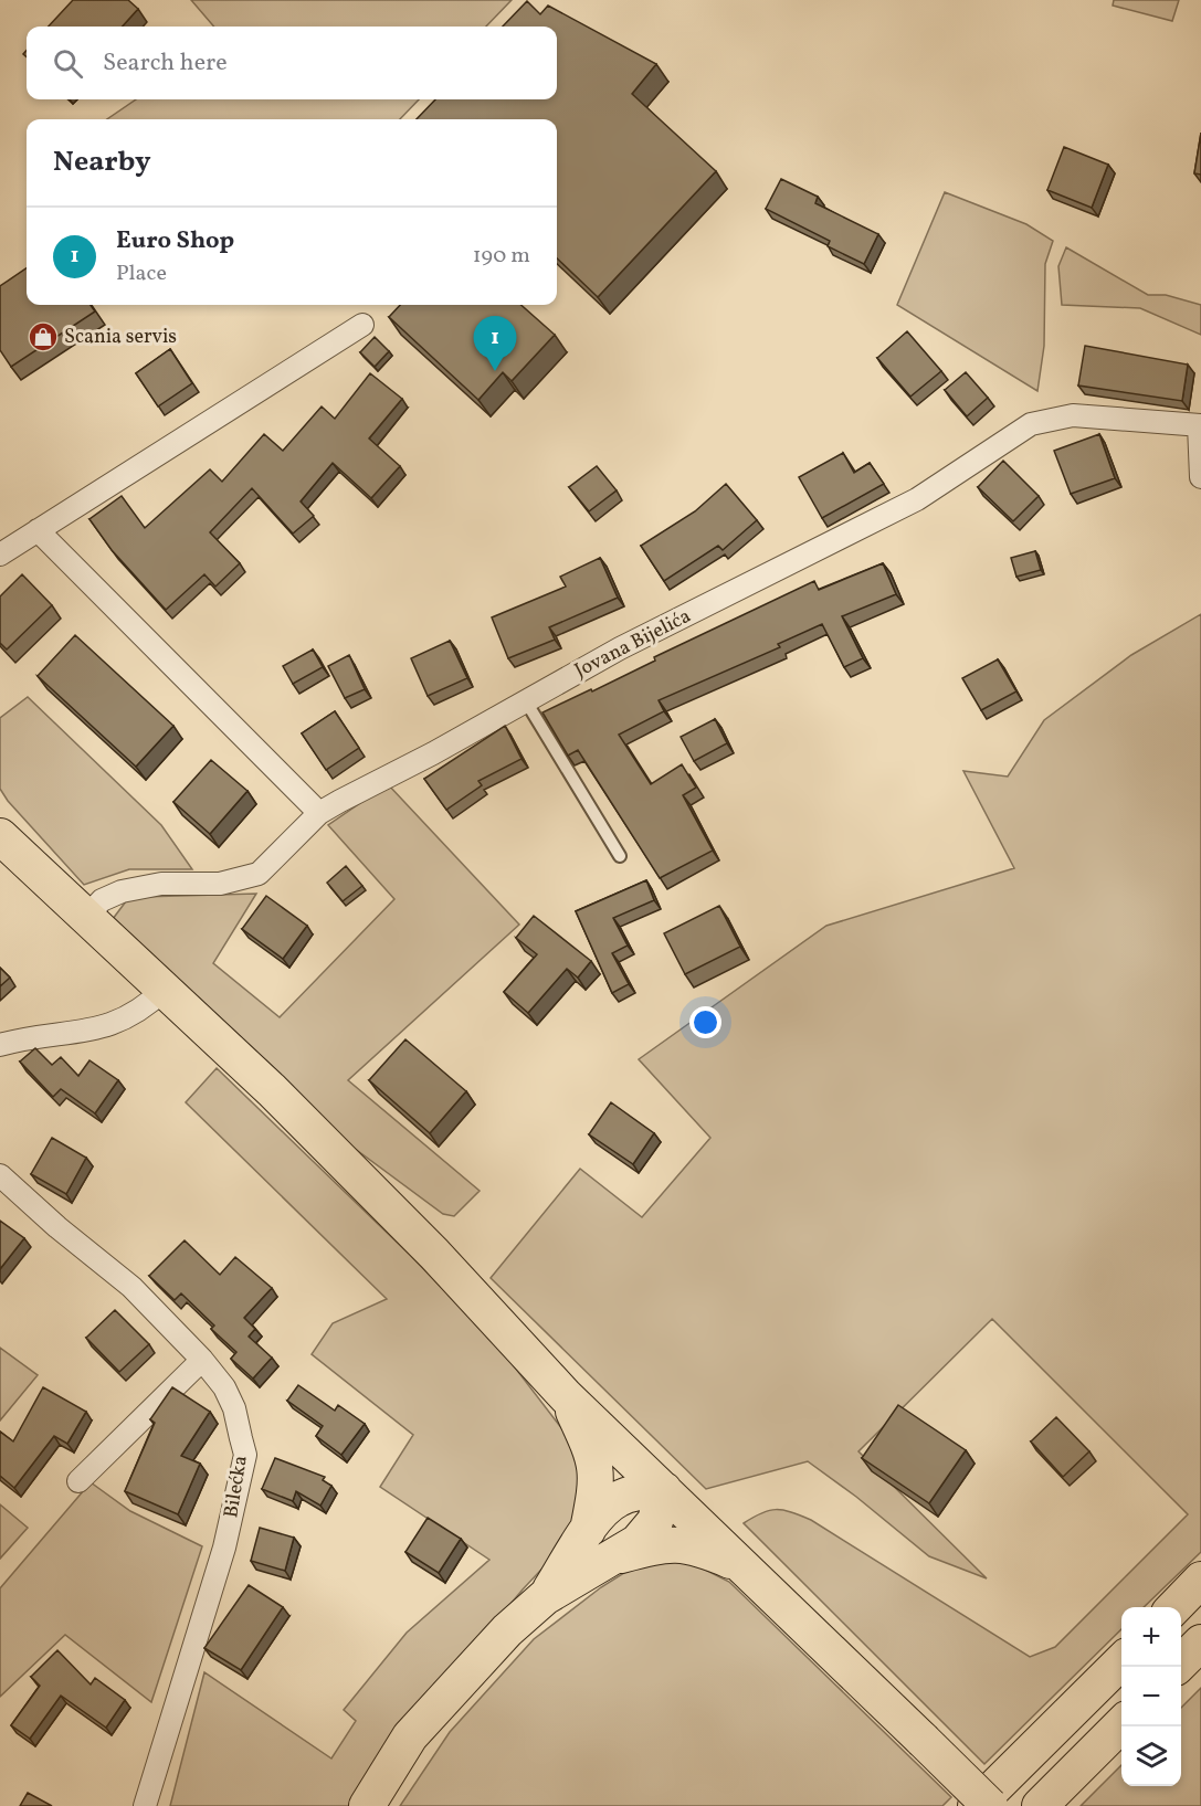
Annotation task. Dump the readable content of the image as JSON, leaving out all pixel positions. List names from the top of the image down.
{
  "streets": {
    "street": ["Jovana Bijelića", "Bilećka"]
  },
  "places": {
    "shop": ["Scania servis"]
  },
  "page": {
    "search": "Search here",
    "heading": "Nearby",
    "list": [
      {
        "mark": "1",
        "name": "Euro Shop",
        "note": "Place",
        "value": "190 m"
      }
    ],
    "pins": "1",
    "map_buttons": ["+", "−"]
  }
}
